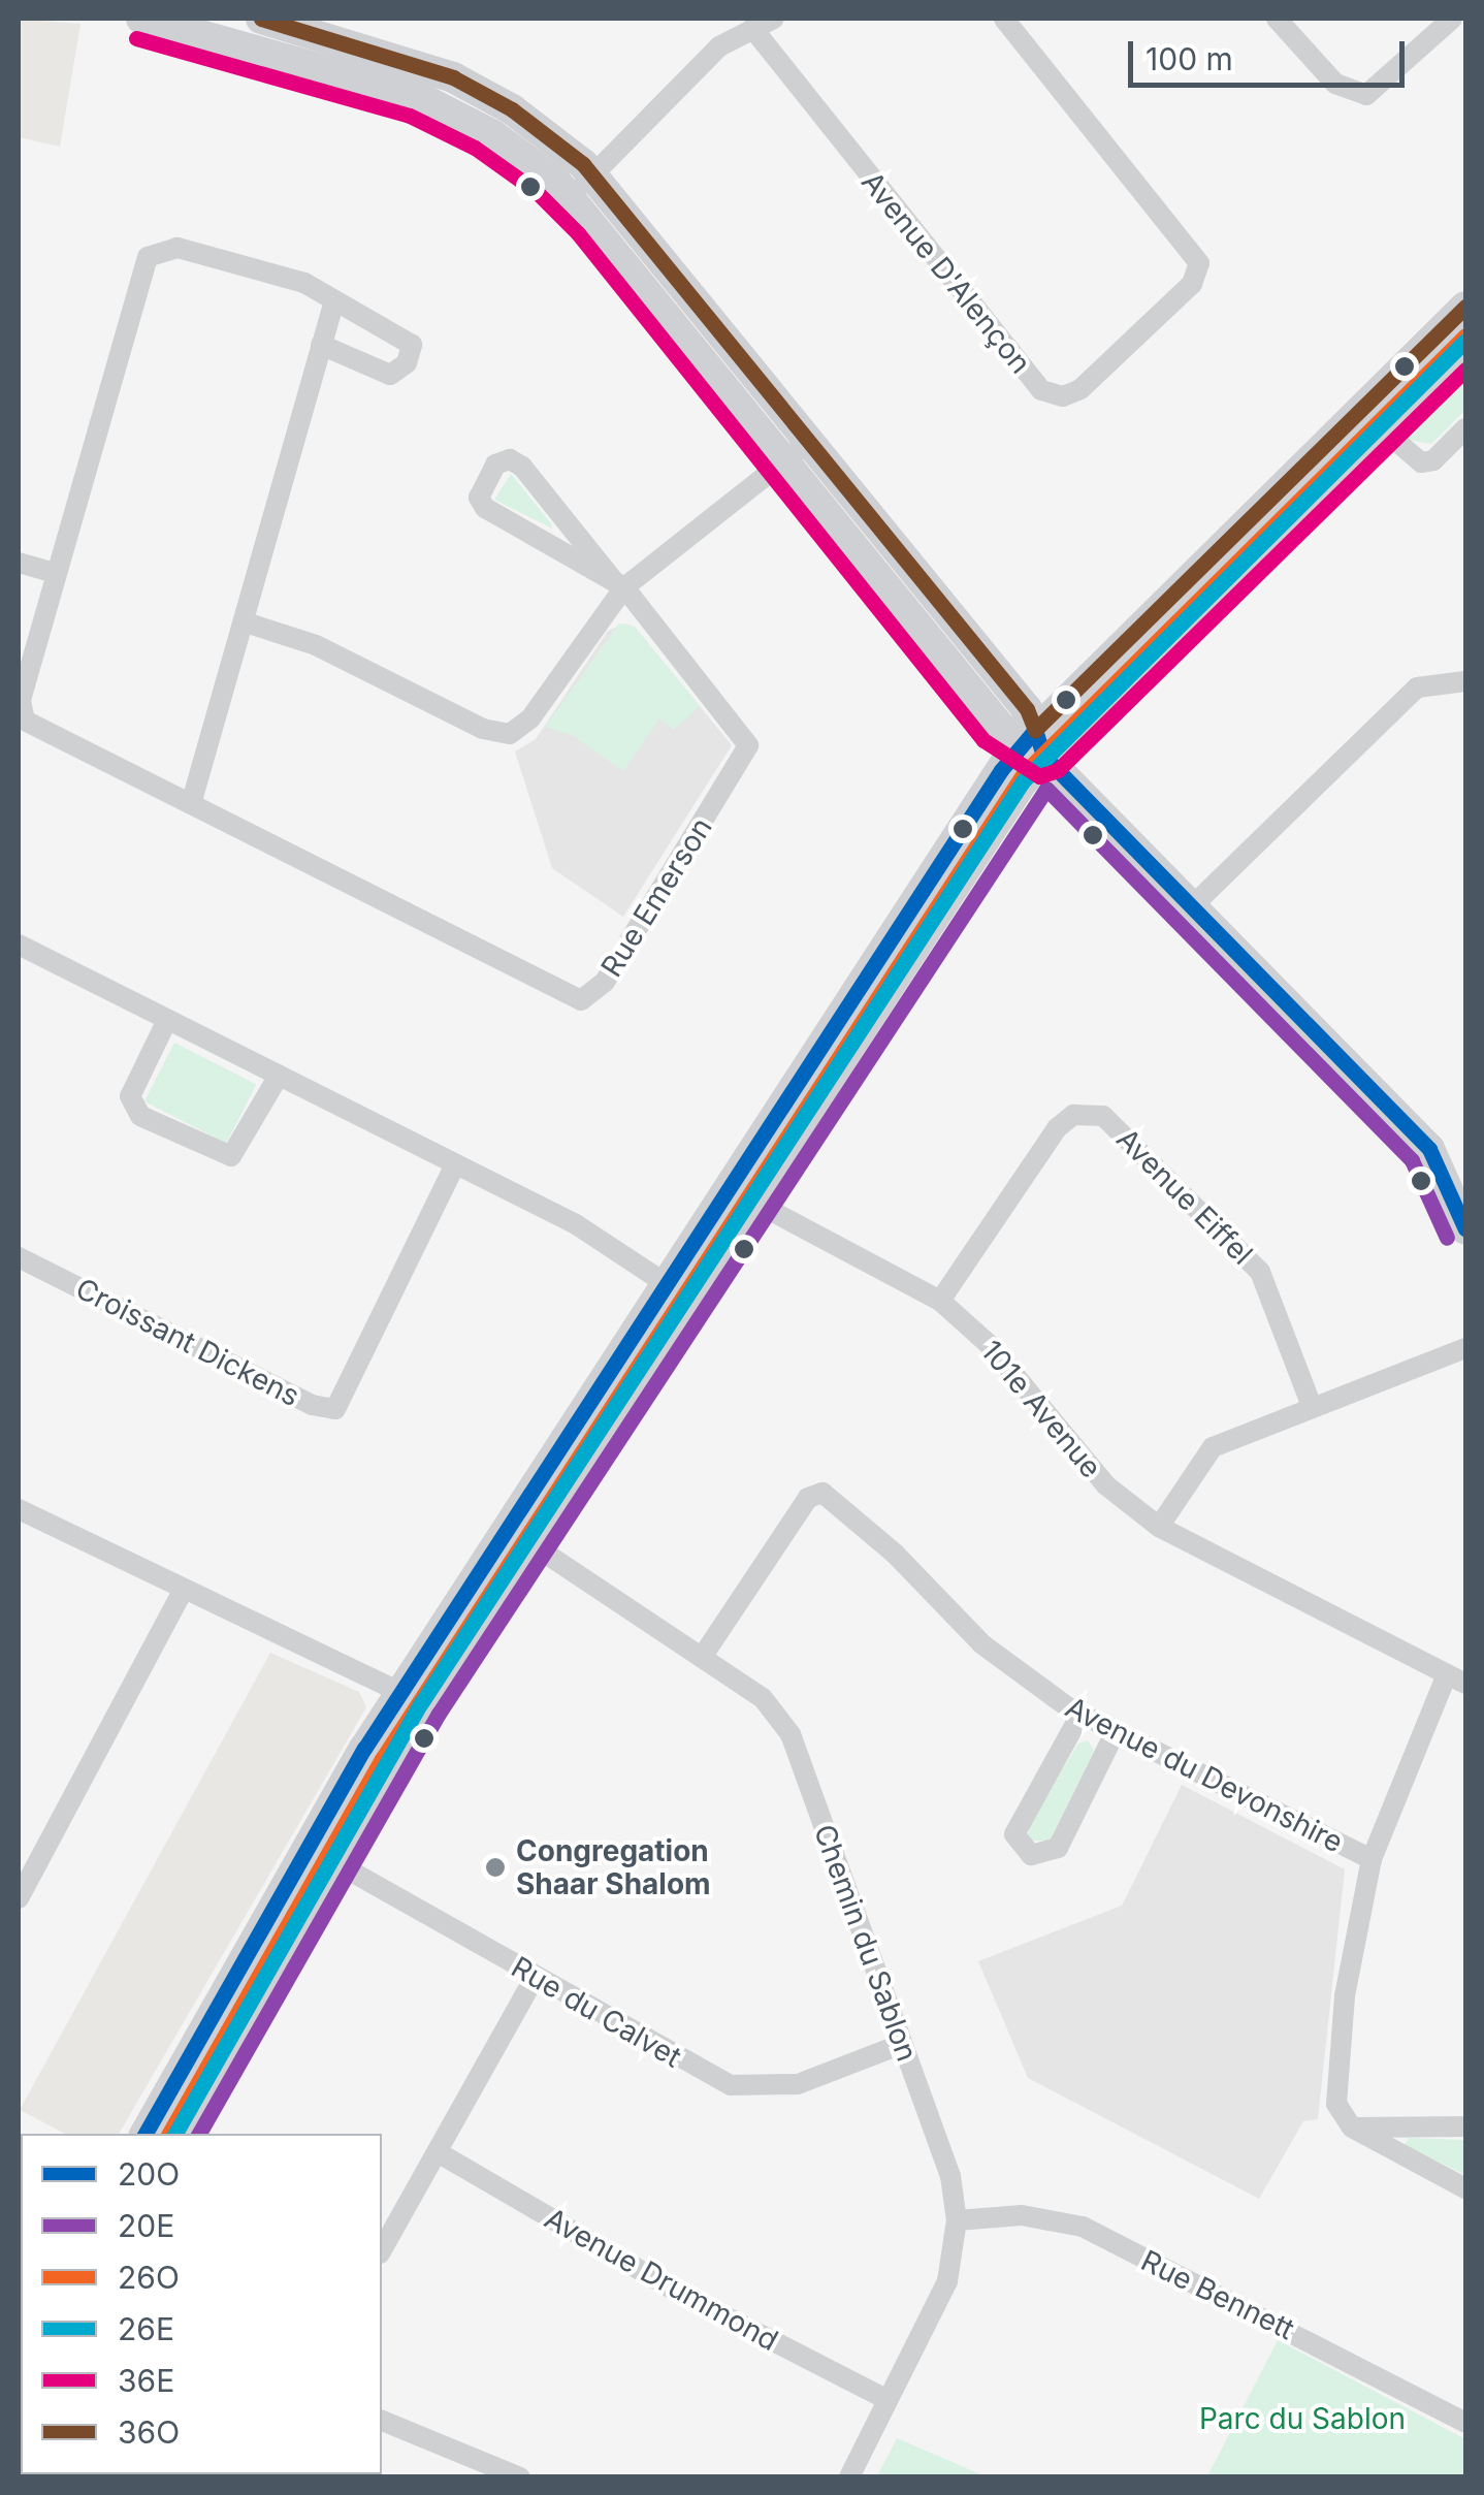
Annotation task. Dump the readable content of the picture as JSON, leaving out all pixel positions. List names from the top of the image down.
{
  "streets": {
    "street": [
      "Avenue D'Alençon",
      "Rue Emerson",
      "Avenue Eiffel",
      "Croissant Dickens",
      "101e Avenue",
      "Avenue du Devonshire",
      "Chemin du Sablon",
      "Rue du Calvet",
      "Avenue Drummond",
      "Rue Bennett"
    ]
  },
  "crossings": [
    ["Avenue Eiffel", "101e Avenue"],
    ["Avenue du Devonshire", "Chemin du Sablon"],
    ["Chemin du Sablon", "Rue du Calvet"],
    ["Chemin du Sablon", "Avenue Drummond"],
    ["Chemin du Sablon", "Rue Bennett"]
  ],
  "parks": ["Parc du Sablon"],
  "places": ["Congregation Shaar Shalom"],
  "lines": [
    "transit line 36O",
    "transit line 36E",
    "transit line 26O",
    "transit line 26E",
    "transit line 20O",
    "transit line 20E"
  ],
  "legend": [
    "20O",
    "20E",
    "26O",
    "26E",
    "36E",
    "36O"
  ],
  "scale_bar": "100 m"
}
